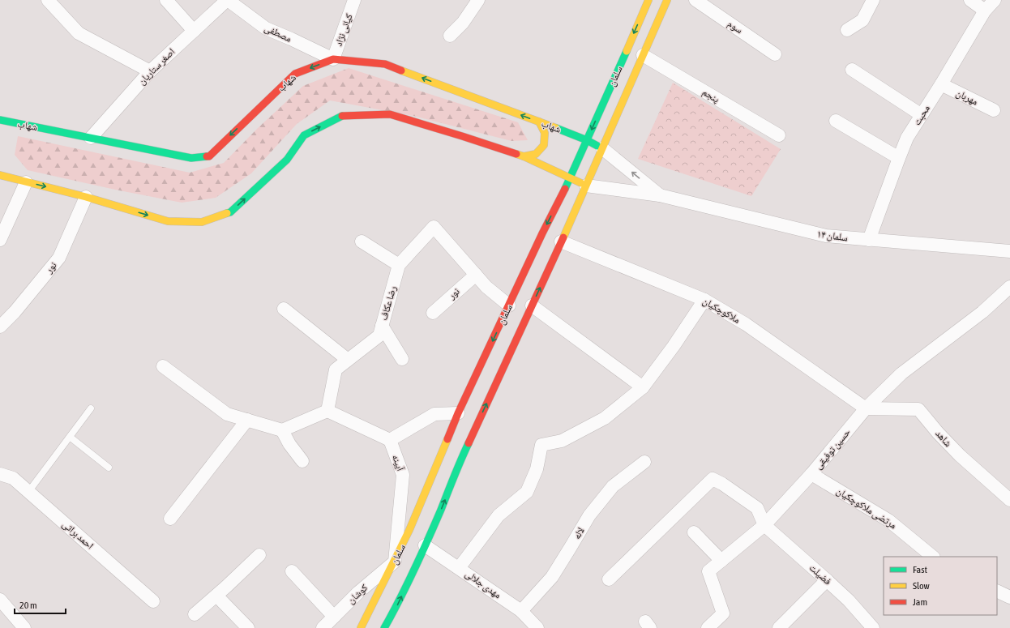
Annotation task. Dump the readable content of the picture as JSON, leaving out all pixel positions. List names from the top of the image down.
{
  "streets": {
    "main road": ["سلمان", "شهاب"],
    "street": [
      "سوم",
      "کیانی نژاد",
      "مصطفی",
      "اصغر ستاریان",
      "پنجم",
      "مهربان",
      "محبت",
      "سلمان ۱۴",
      "نور",
      "رضا عکاف",
      "ملاکوچکیان",
      "شاهد",
      "حسین توفیقی",
      "آیینه",
      "مرتضی ملاکوچکیان",
      "لاله",
      "احمد براتی",
      "فضیلت",
      "مهدی جلالی",
      "کوشان"
    ]
  },
  "crossings": [
    ["کیانی نژاد", "مصطفی"],
    ["کیانی نژاد", "شهاب"],
    ["مصطفی", "اصغر ستاریان"],
    ["مصطفی", "شهاب"],
    ["اصغر ستاریان", "شهاب"],
    ["سلمان", "شهاب"],
    ["سلمان", "پنجم"],
    ["سلمان", "سلمان ۱۴"],
    ["سلمان", "رضا عکاف"],
    ["سلمان", "ملاکوچکیان"],
    ["سلمان", "آیینه"],
    ["سلمان", "مهدی جلالی"],
    ["سلمان", "کوشان"],
    ["شهاب", "سلمان ۱۴"],
    ["مهربان", "محبت"],
    ["محبت", "سلمان ۱۴"],
    ["نور", "رضا عکاف"],
    ["ملاکوچکیان", "شاهد"],
    ["ملاکوچکیان", "حسین توفیقی"],
    ["شاهد", "حسین توفیقی"],
    ["حسین توفیقی", "مرتضی ملاکوچکیان"],
    ["حسین توفیقی", "فضیلت"],
    ["آیینه", "کوشان"],
    ["لاله", "مهدی جلالی"]
  ],
  "legend": ["Fast", "Slow", "Jam"],
  "scale_bar": "20 m"
}
